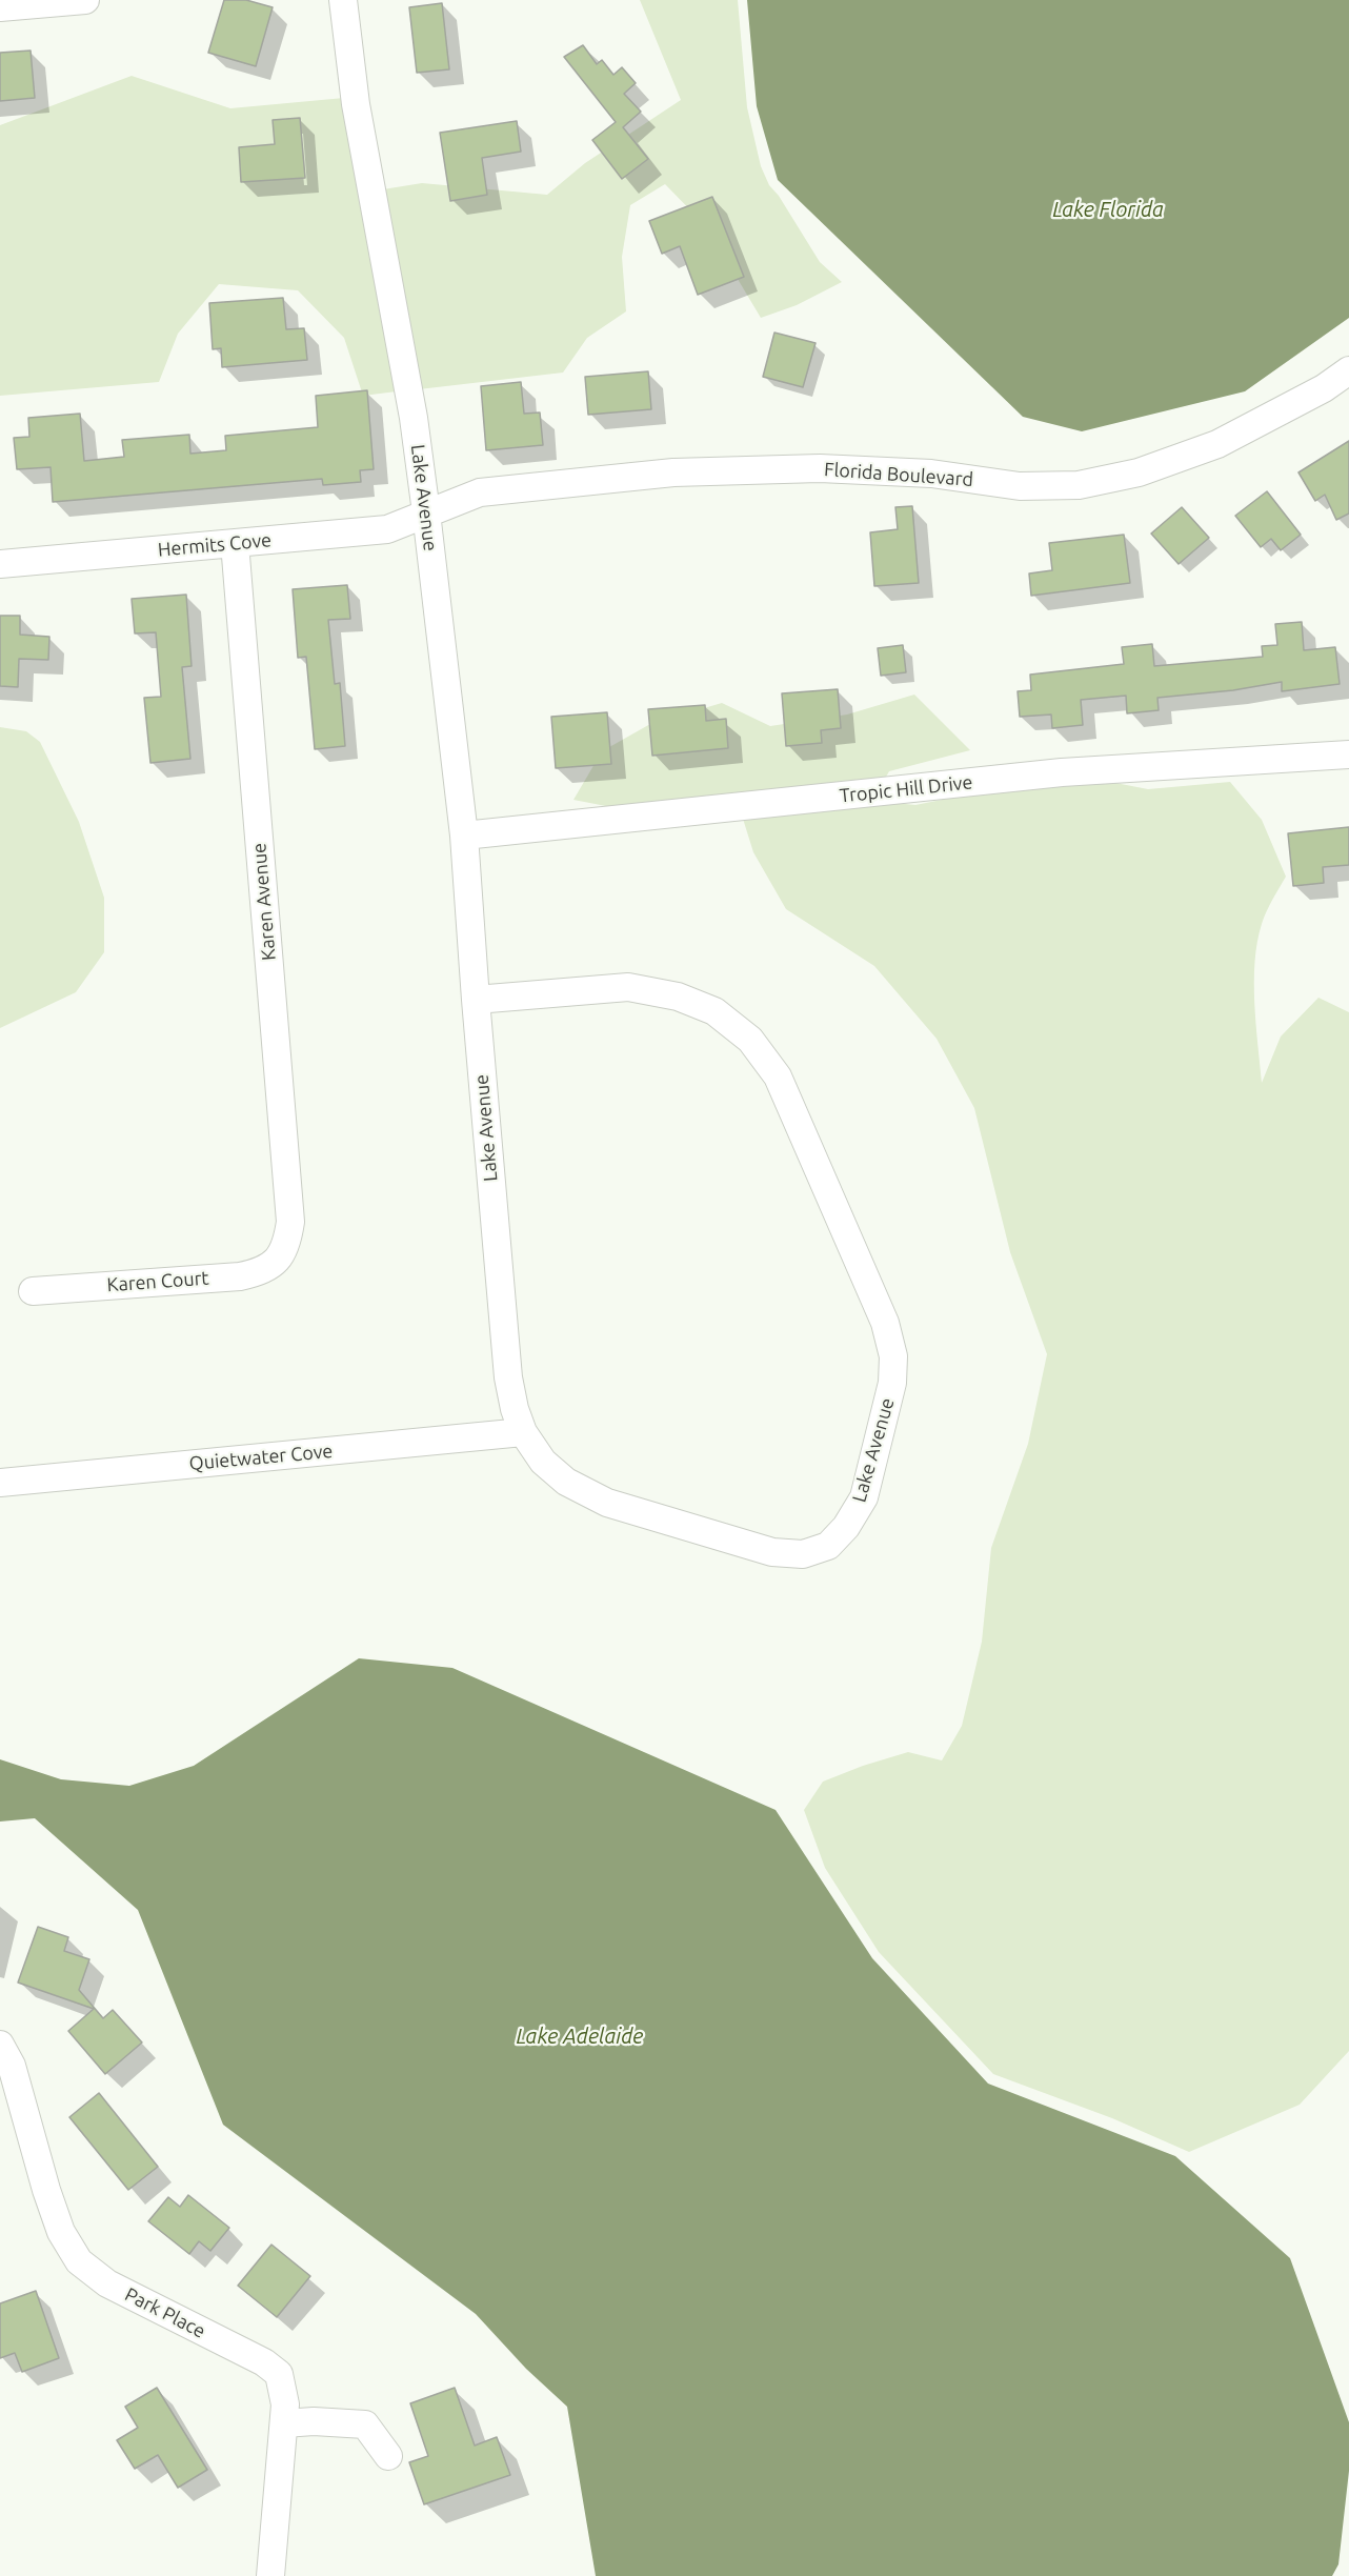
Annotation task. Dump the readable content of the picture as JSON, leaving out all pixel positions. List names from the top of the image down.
{
  "streets": {
    "street": [
      "Florida Boulevard",
      "Lake Avenue",
      "Hermits Cove",
      "Tropic Hill Drive",
      "Karen Avenue",
      "Karen Court",
      "Quietwater Cove",
      "Park Place"
    ]
  },
  "crossings": [
    ["Florida Boulevard", "Lake Avenue"],
    ["Florida Boulevard", "Hermits Cove"],
    ["Lake Avenue", "Hermits Cove"],
    ["Lake Avenue", "Tropic Hill Drive"],
    ["Lake Avenue", "Quietwater Cove"],
    ["Hermits Cove", "Karen Avenue"],
    ["Karen Avenue", "Karen Court"]
  ],
  "water": ["Lake Florida", "Lake Adelaide"]
}
